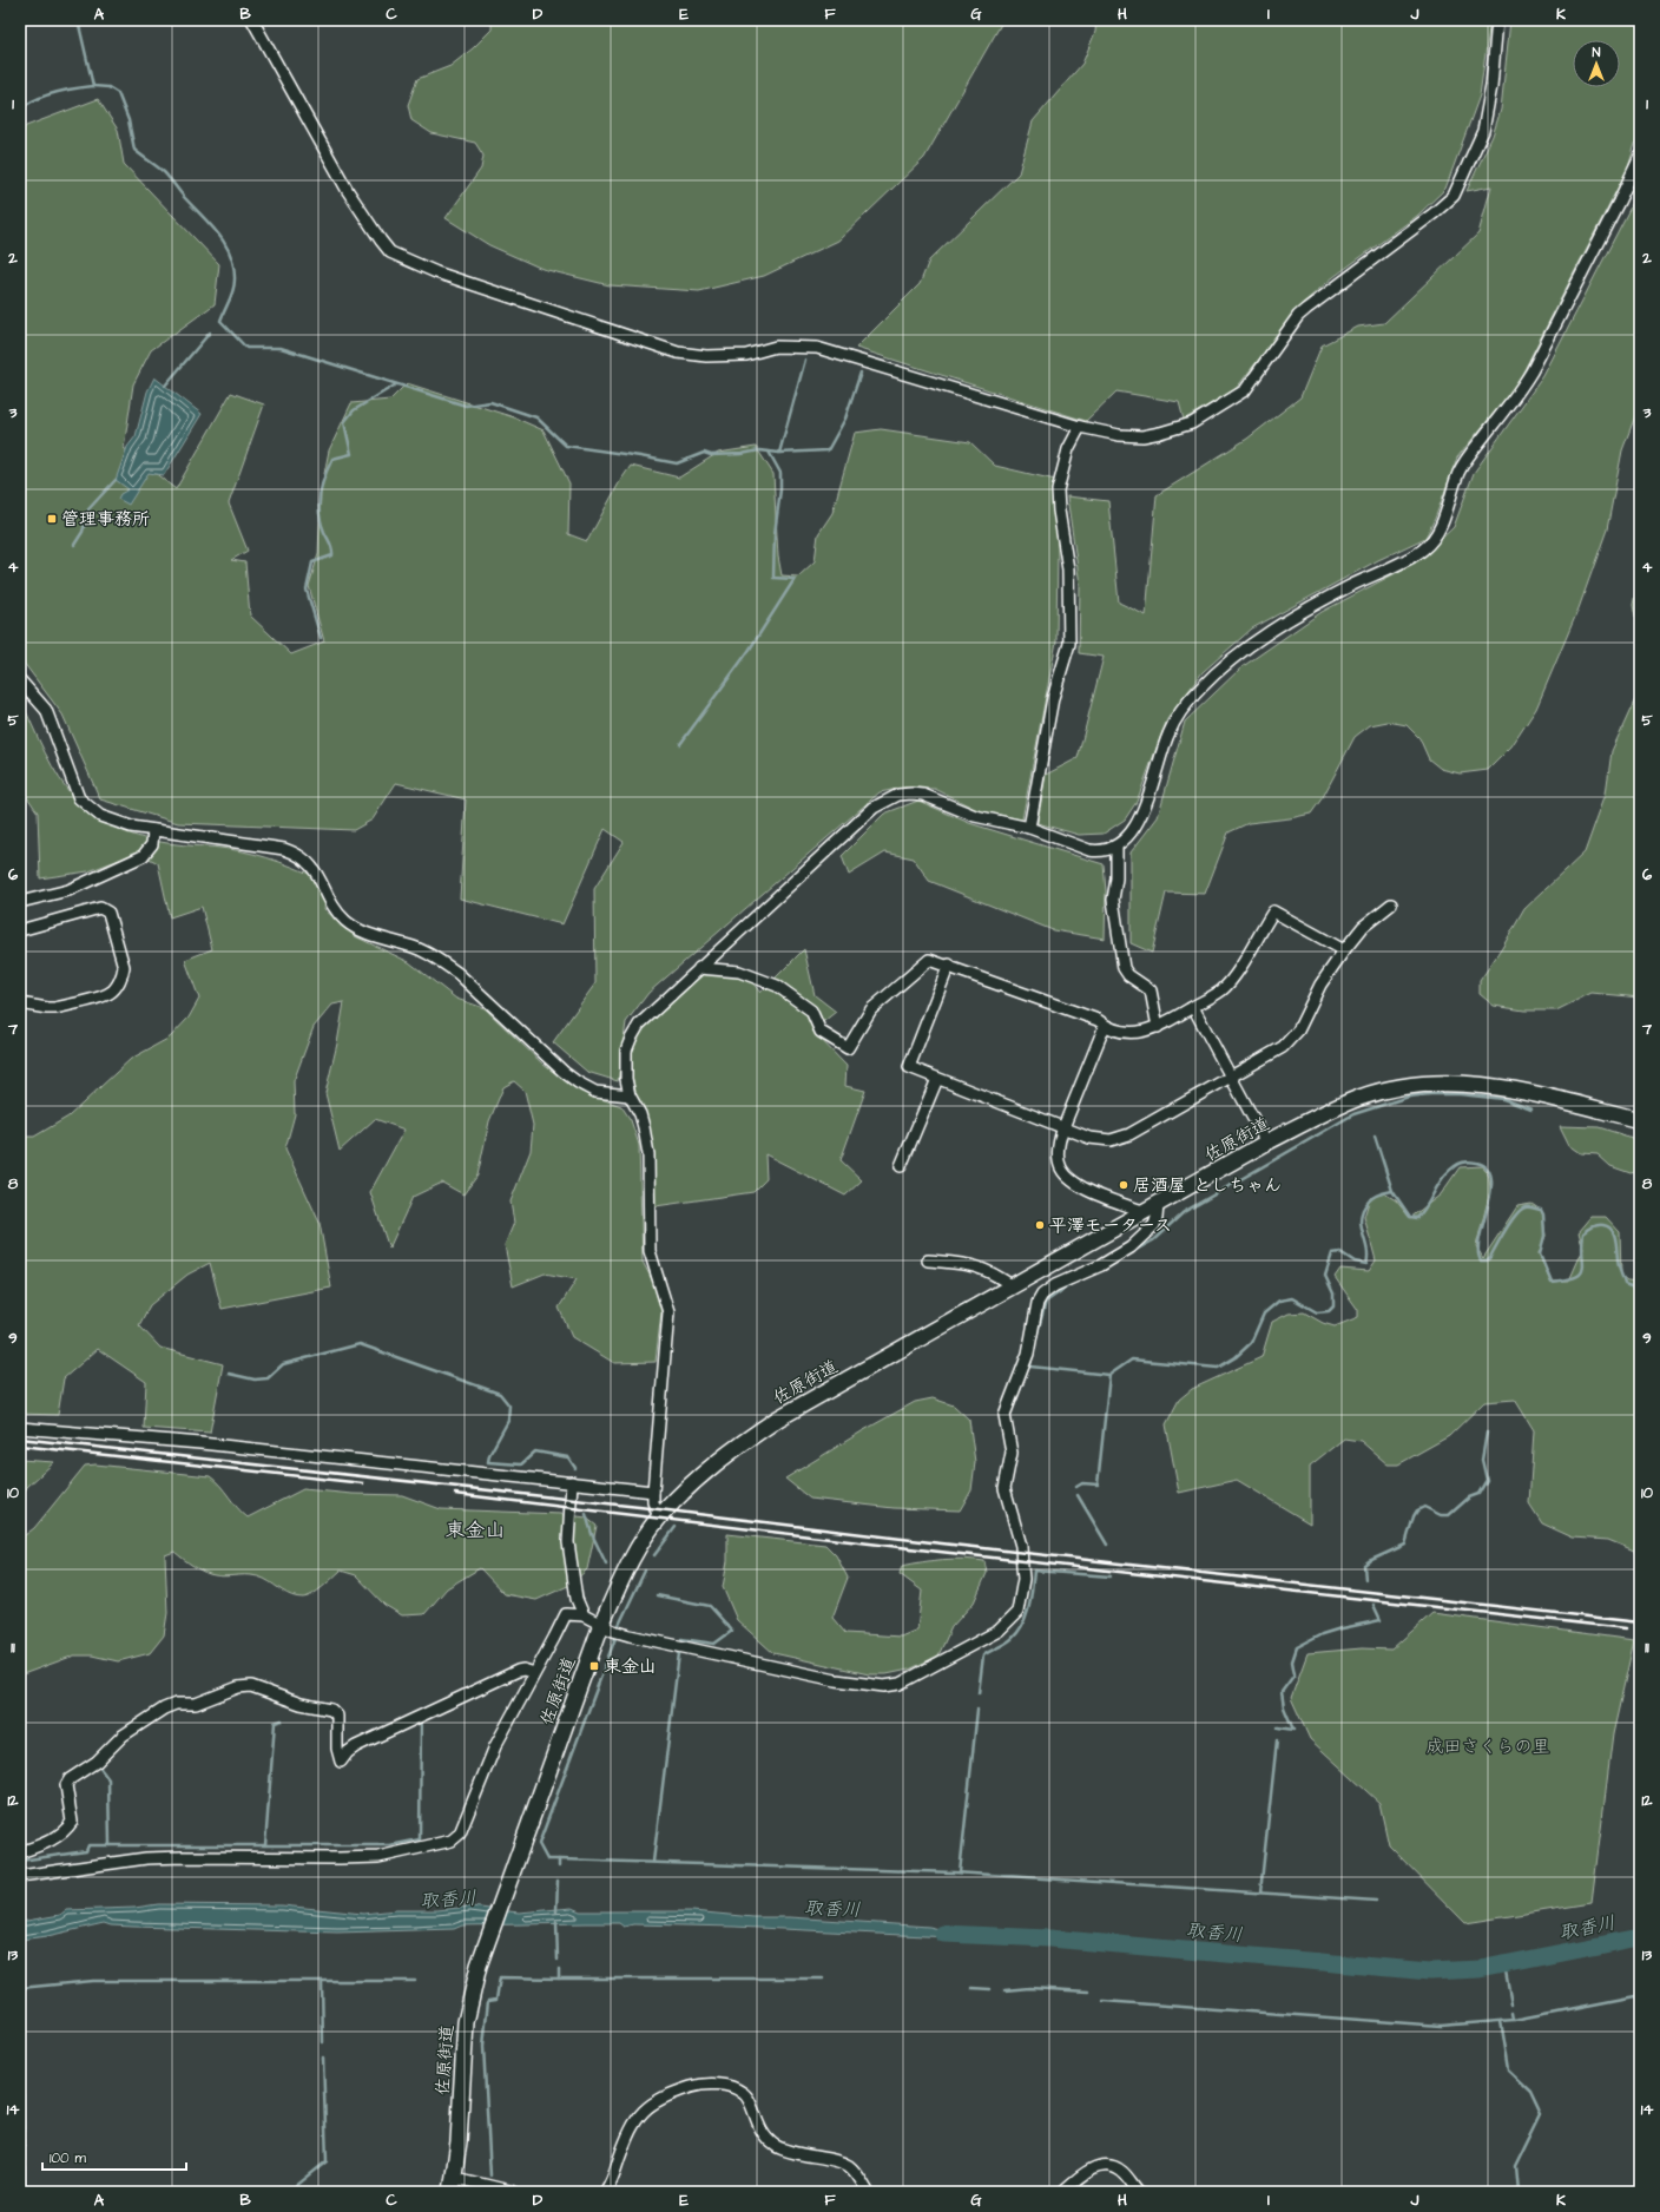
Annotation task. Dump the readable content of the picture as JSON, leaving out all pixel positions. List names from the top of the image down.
{
  "streets": {
    "highway": ["佐原街道"]
  },
  "districts": ["東金山"],
  "water": ["取香川"],
  "parks": ["成田さくらの里"],
  "places": {
    "transit": ["管理事務所", "東金山"],
    "other": ["居酒屋 としちゃん", "平澤モータース"]
  },
  "scale_bar": "100 m",
  "north": "top",
  "grid": {
    "columns": [
      "A",
      "B",
      "C",
      "D",
      "E",
      "F",
      "G",
      "H",
      "I",
      "J",
      "K"
    ],
    "rows": [
      "1",
      "2",
      "3",
      "4",
      "5",
      "6",
      "7",
      "8",
      "9",
      "10",
      "11",
      "12",
      "13",
      "14"
    ]
  }
}
